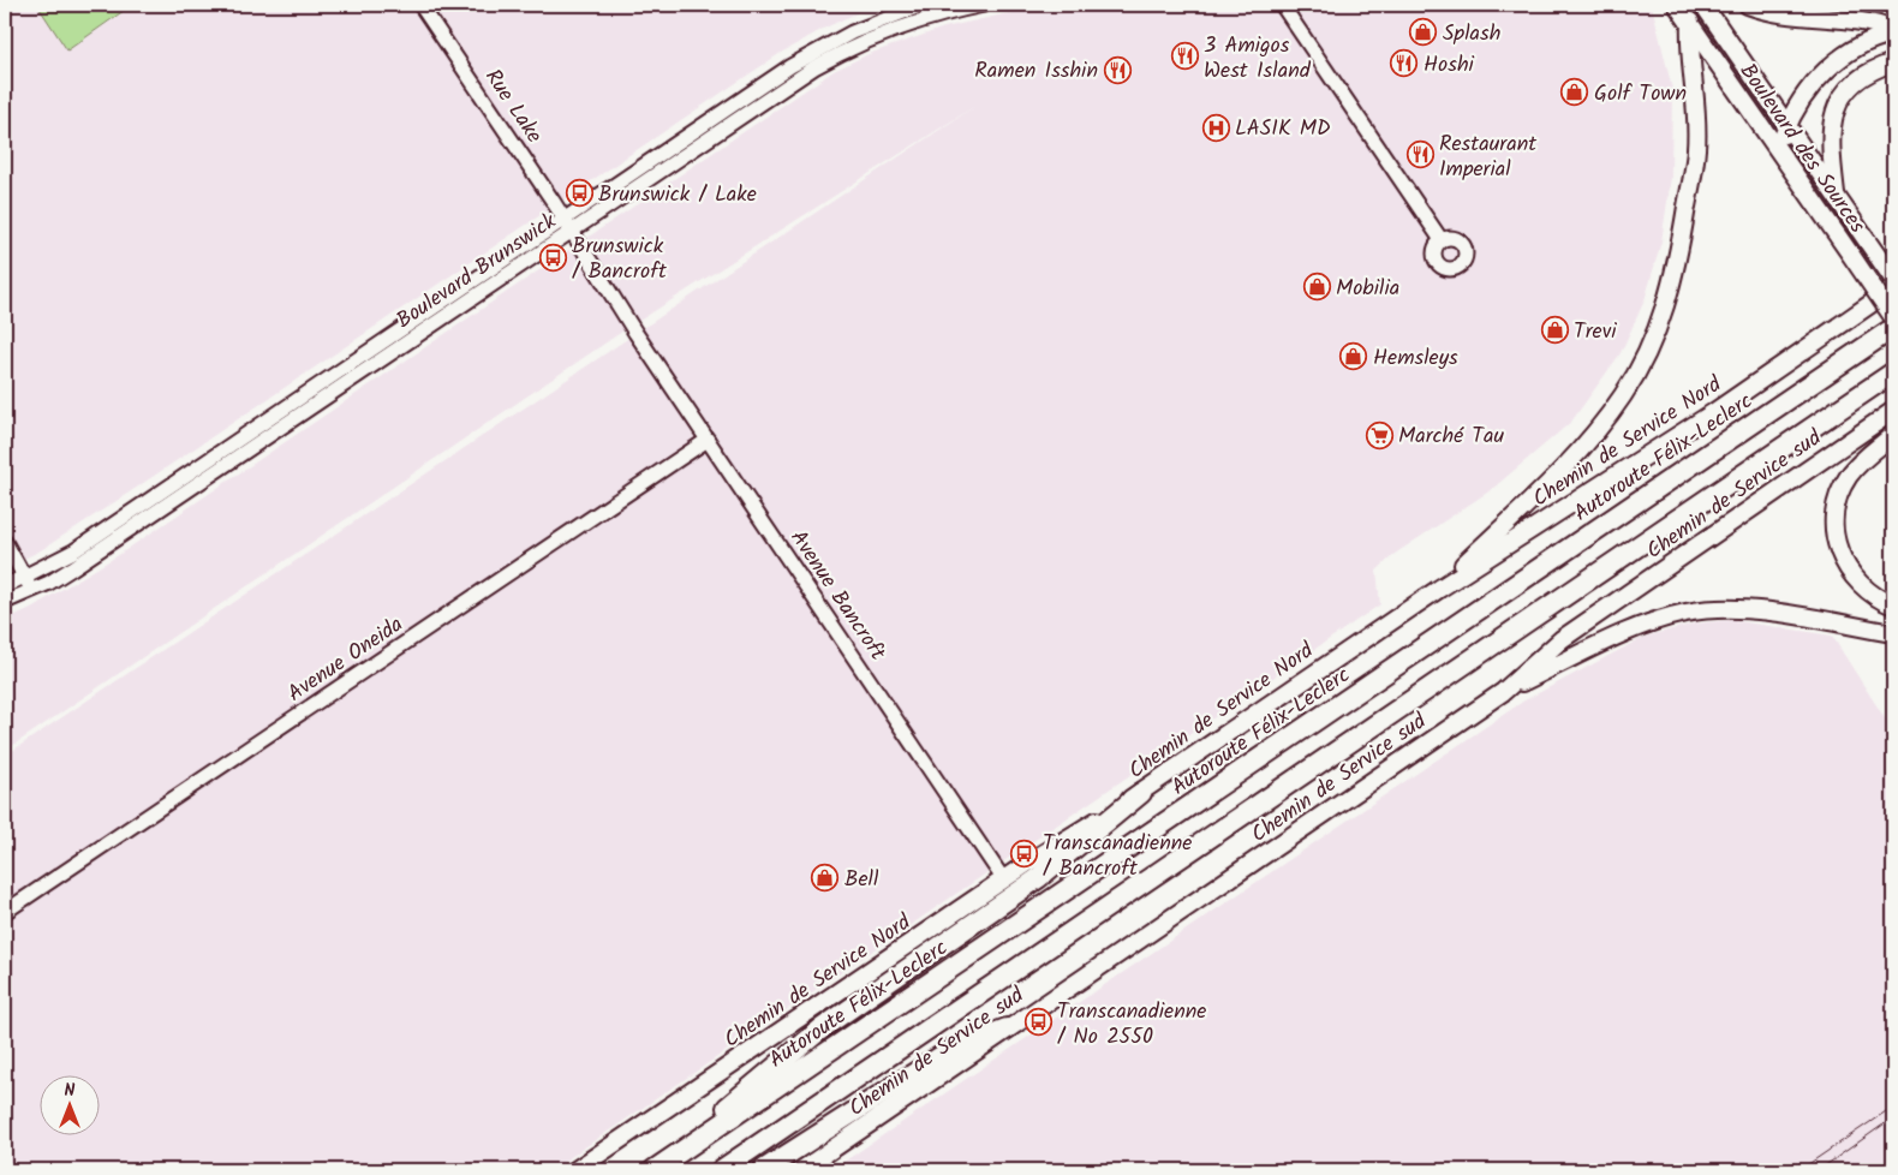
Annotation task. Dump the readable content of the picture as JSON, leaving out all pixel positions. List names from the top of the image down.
{
  "streets": {
    "highway": ["Autoroute Félix-Leclerc"],
    "main road": ["Boulevard des Sources", "Chemin de Service Nord", "Chemin de Service sud"],
    "street": [
      "Rue Lake",
      "Boulevard Brunswick",
      "Avenue Bancroft",
      "Avenue Oneida"
    ]
  },
  "crossings": [
    ["Rue Lake", "Boulevard Brunswick"],
    ["Rue Lake", "Avenue Bancroft"],
    ["Chemin de Service Nord", "Avenue Bancroft"],
    ["Avenue Bancroft", "Avenue Oneida"]
  ],
  "places": {
    "shop": [
      "Splash",
      "Golf Town",
      "Mobilia",
      "Trevi",
      "Hemsleys",
      "Bell"
    ],
    "restaurant": [
      "3 Amigos West Island",
      "Hoshi",
      "Ramen Isshin",
      "Restaurant Imperial"
    ],
    "hospital": ["LASIK MD"],
    "bus stop": [
      "Brunswick / Lake",
      "Brunswick / Bancroft",
      "Transcanadienne / Bancroft",
      "Transcanadienne / No 2550"
    ],
    "supermarket": ["Marché Tau"]
  },
  "north": "top"
}
